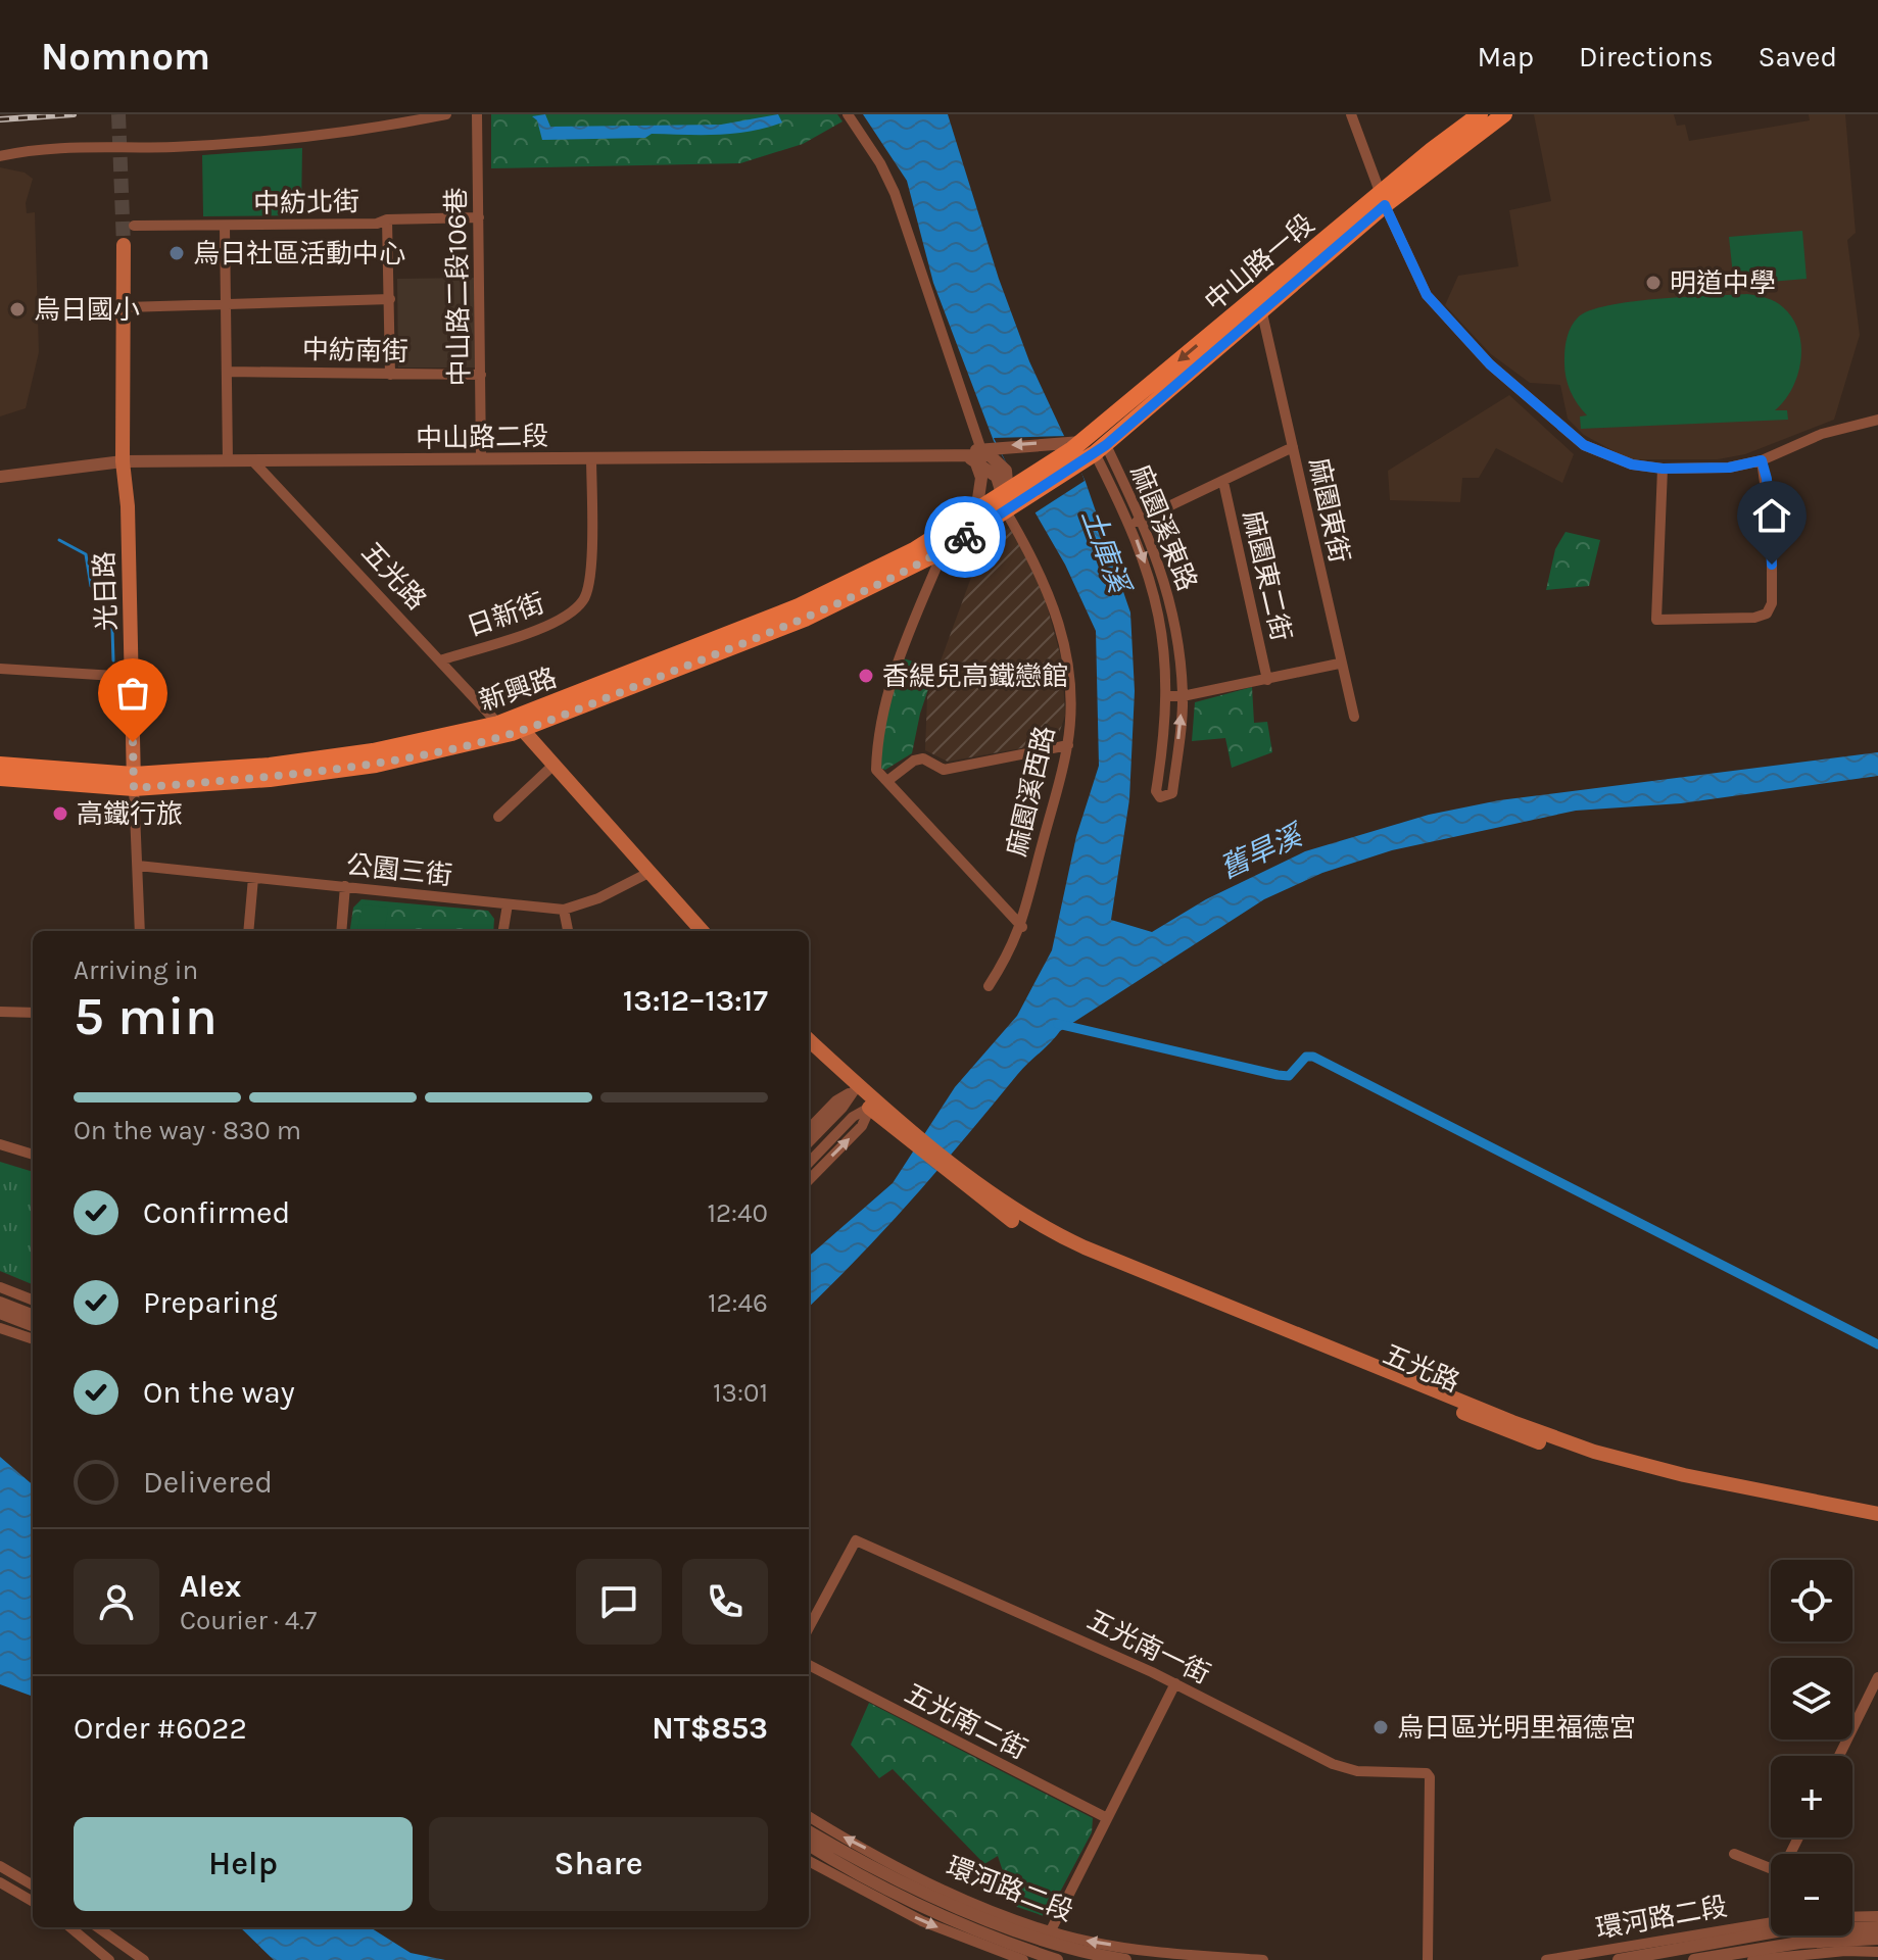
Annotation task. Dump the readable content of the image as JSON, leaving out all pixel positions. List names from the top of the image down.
{
  "streets": {
    "main road": [
      "中山路一段",
      "五光路",
      "光日路",
      "新興路"
    ],
    "street": [
      "中紡北街",
      "中山路二段106巷",
      "中紡南街",
      "中山路二段",
      "麻園東街",
      "麻園溪東路",
      "麻園東二街",
      "日新街",
      "麻園溪西路",
      "公園三街",
      "五光南一街",
      "五光南二街",
      "環河路二段"
    ]
  },
  "crossings": [
    ["中紡北街", "中山路二段106巷"],
    ["中山路一段", "麻園東街"],
    ["中山路一段", "麻園溪東路"],
    ["中山路二段106巷", "中紡南街"],
    ["中山路二段106巷", "中山路二段"],
    ["中山路二段", "五光路"],
    ["中山路二段", "光日路"],
    ["中山路二段", "日新街"],
    ["中山路二段", "新興路"],
    ["中山路二段", "麻園溪西路"],
    ["麻園東街", "麻園東二街"],
    ["麻園溪東路", "麻園東二街"],
    ["五光路", "日新街"],
    ["五光路", "新興路"],
    ["五光路", "公園三街"],
    ["光日路", "新興路"],
    ["光日路", "公園三街"],
    ["新興路", "麻園溪西路"]
  ],
  "water": ["土庫溪", "舊旱溪"],
  "places": [
    "烏日社區活動中心",
    "明道中學",
    "烏日國小",
    "香緹兒高鐵戀館",
    "高鐵行旅",
    "烏日區光明里福德宮"
  ],
  "page": {
    "header": "Nomnom",
    "nav": ["Map", "Directions", "Saved"],
    "heading": ["5 min", "Arriving in", "13:12–13:17"],
    "panel": [
      "Alex",
      "Courier · 4.7",
      "Order #6022",
      "NT$853"
    ],
    "bar": "On the way · 830 m",
    "list": [
      ["Confirmed", "12:40"],
      ["Preparing", "12:46"],
      ["On the way", "13:01"],
      "Delivered"
    ],
    "map_buttons": ["+", "−"],
    "buttons": ["Help", "Share"]
  }
}
